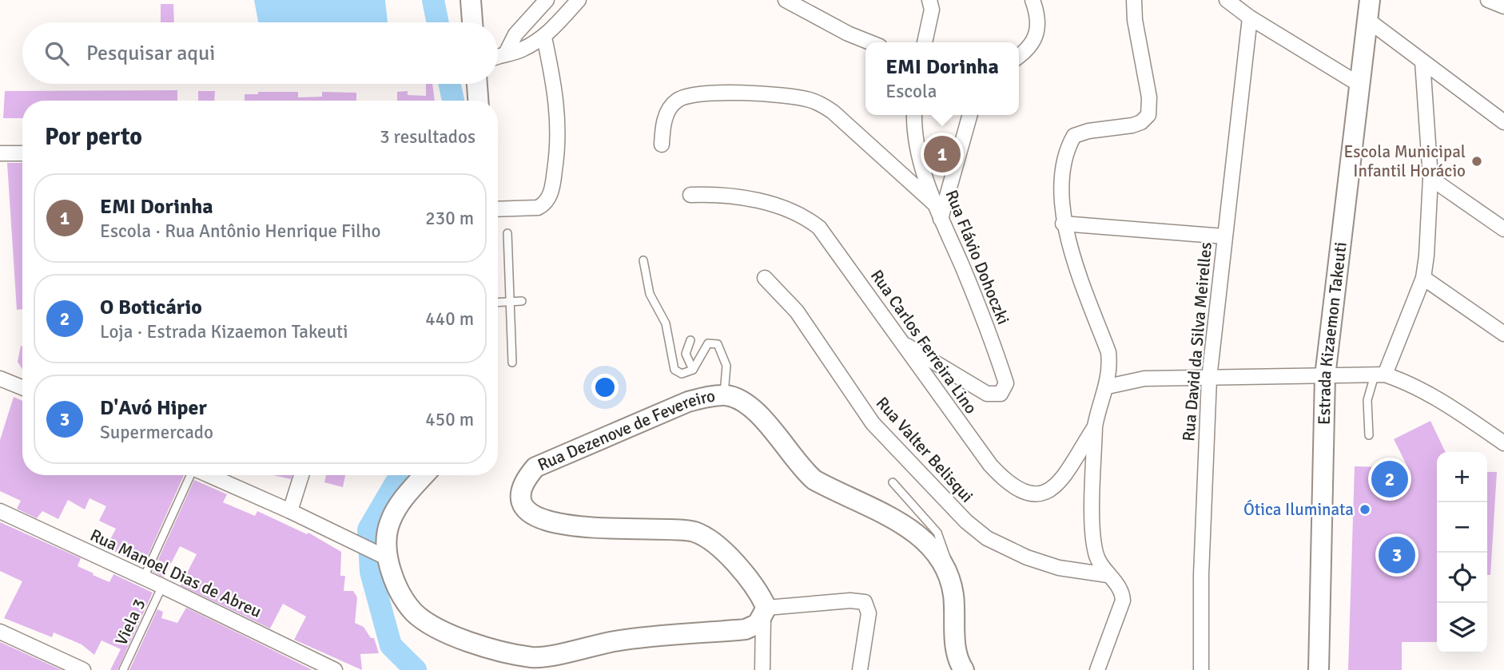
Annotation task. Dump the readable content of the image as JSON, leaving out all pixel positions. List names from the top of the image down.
{
  "streets": {
    "street": [
      "Rua Flávio Dohoczki",
      "Estrada Kizaemon Takeuti",
      "Rua Carlos Ferreira Lino",
      "Rua David da Silva Meirelles",
      "Rua Dezenove de Fevereiro",
      "Rua Valter Belisqui",
      "Rua Manoel Dias de Abreu"
    ],
    "lane": ["Viela 3"]
  },
  "crossings": [
    ["Rua Flávio Dohoczki", "Rua Carlos Ferreira Lino"],
    ["Rua Manoel Dias de Abreu", "Viela 3"]
  ],
  "places": ["Escola Municipal Infantil Horácio", "Ótica Iluminata"],
  "page": {
    "search": "Pesquisar aqui",
    "popup": ["EMI Dorinha", "Escola"],
    "heading": ["Por perto", "3 resultados"],
    "pins": ["1", "2", "3"],
    "list": [
      {
        "mark": "1",
        "name": "EMI Dorinha",
        "note": "Escola · Rua Antônio Henrique Filho",
        "value": "230 m"
      },
      {
        "mark": "2",
        "name": "O Boticário",
        "note": "Loja · Estrada Kizaemon Takeuti",
        "value": "440 m"
      },
      {
        "mark": "3",
        "name": "D'Avó Hiper",
        "note": "Supermercado",
        "value": "450 m"
      }
    ],
    "map_buttons": ["+", "−"]
  }
}
